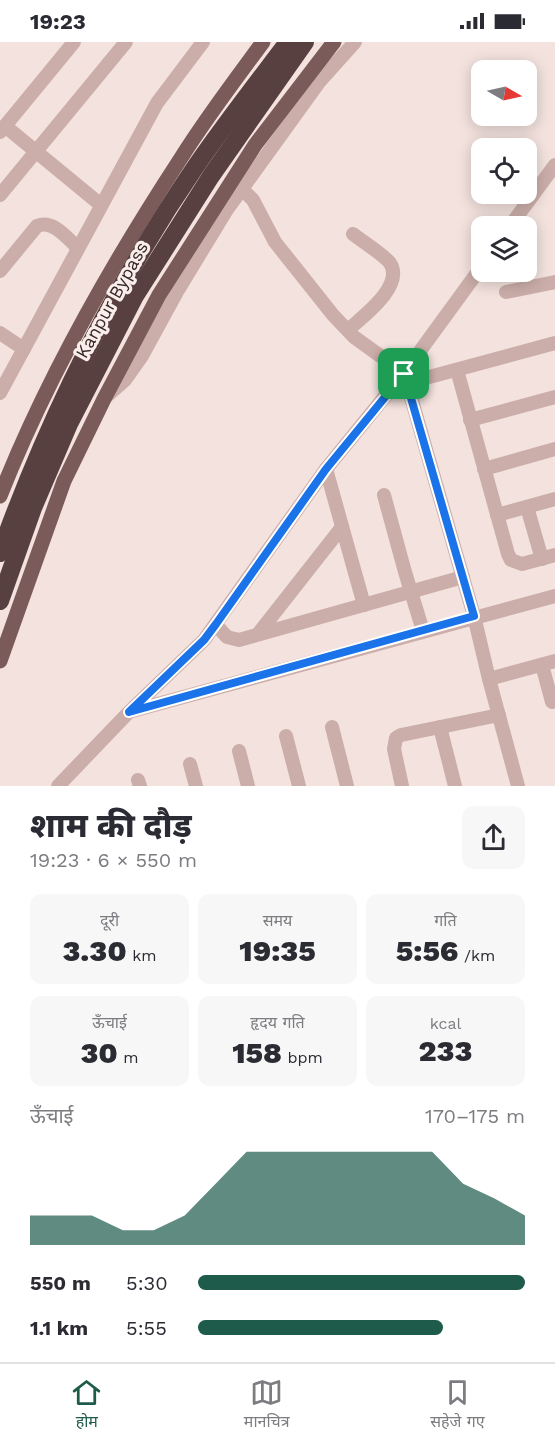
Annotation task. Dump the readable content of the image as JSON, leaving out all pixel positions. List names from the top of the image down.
{
  "streets": {
    "highway": ["Kanpur Bypass"]
  },
  "north": "right",
  "page": {
    "status": "19:23",
    "heading": ["शाम की दौड़", "19:23 · 6 × 550 m"],
    "stats": [
      ["दूरी", "3.30 km"],
      ["समय", "19:35"],
      ["गति", "5:56 /km"],
      ["ऊँचाई", "30 m"],
      ["हृदय गति", "158 bpm"],
      ["kcal", "233"]
    ],
    "chart": ["ऊँचाई", "170–175 m"],
    "list": [
      {
        "name": "550 m",
        "note": "5:30"
      },
      {
        "name": "1.1 km",
        "note": "5:55"
      }
    ],
    "tabs": ["होम", "मानचित्र", "सहेजे गए"]
  }
}
